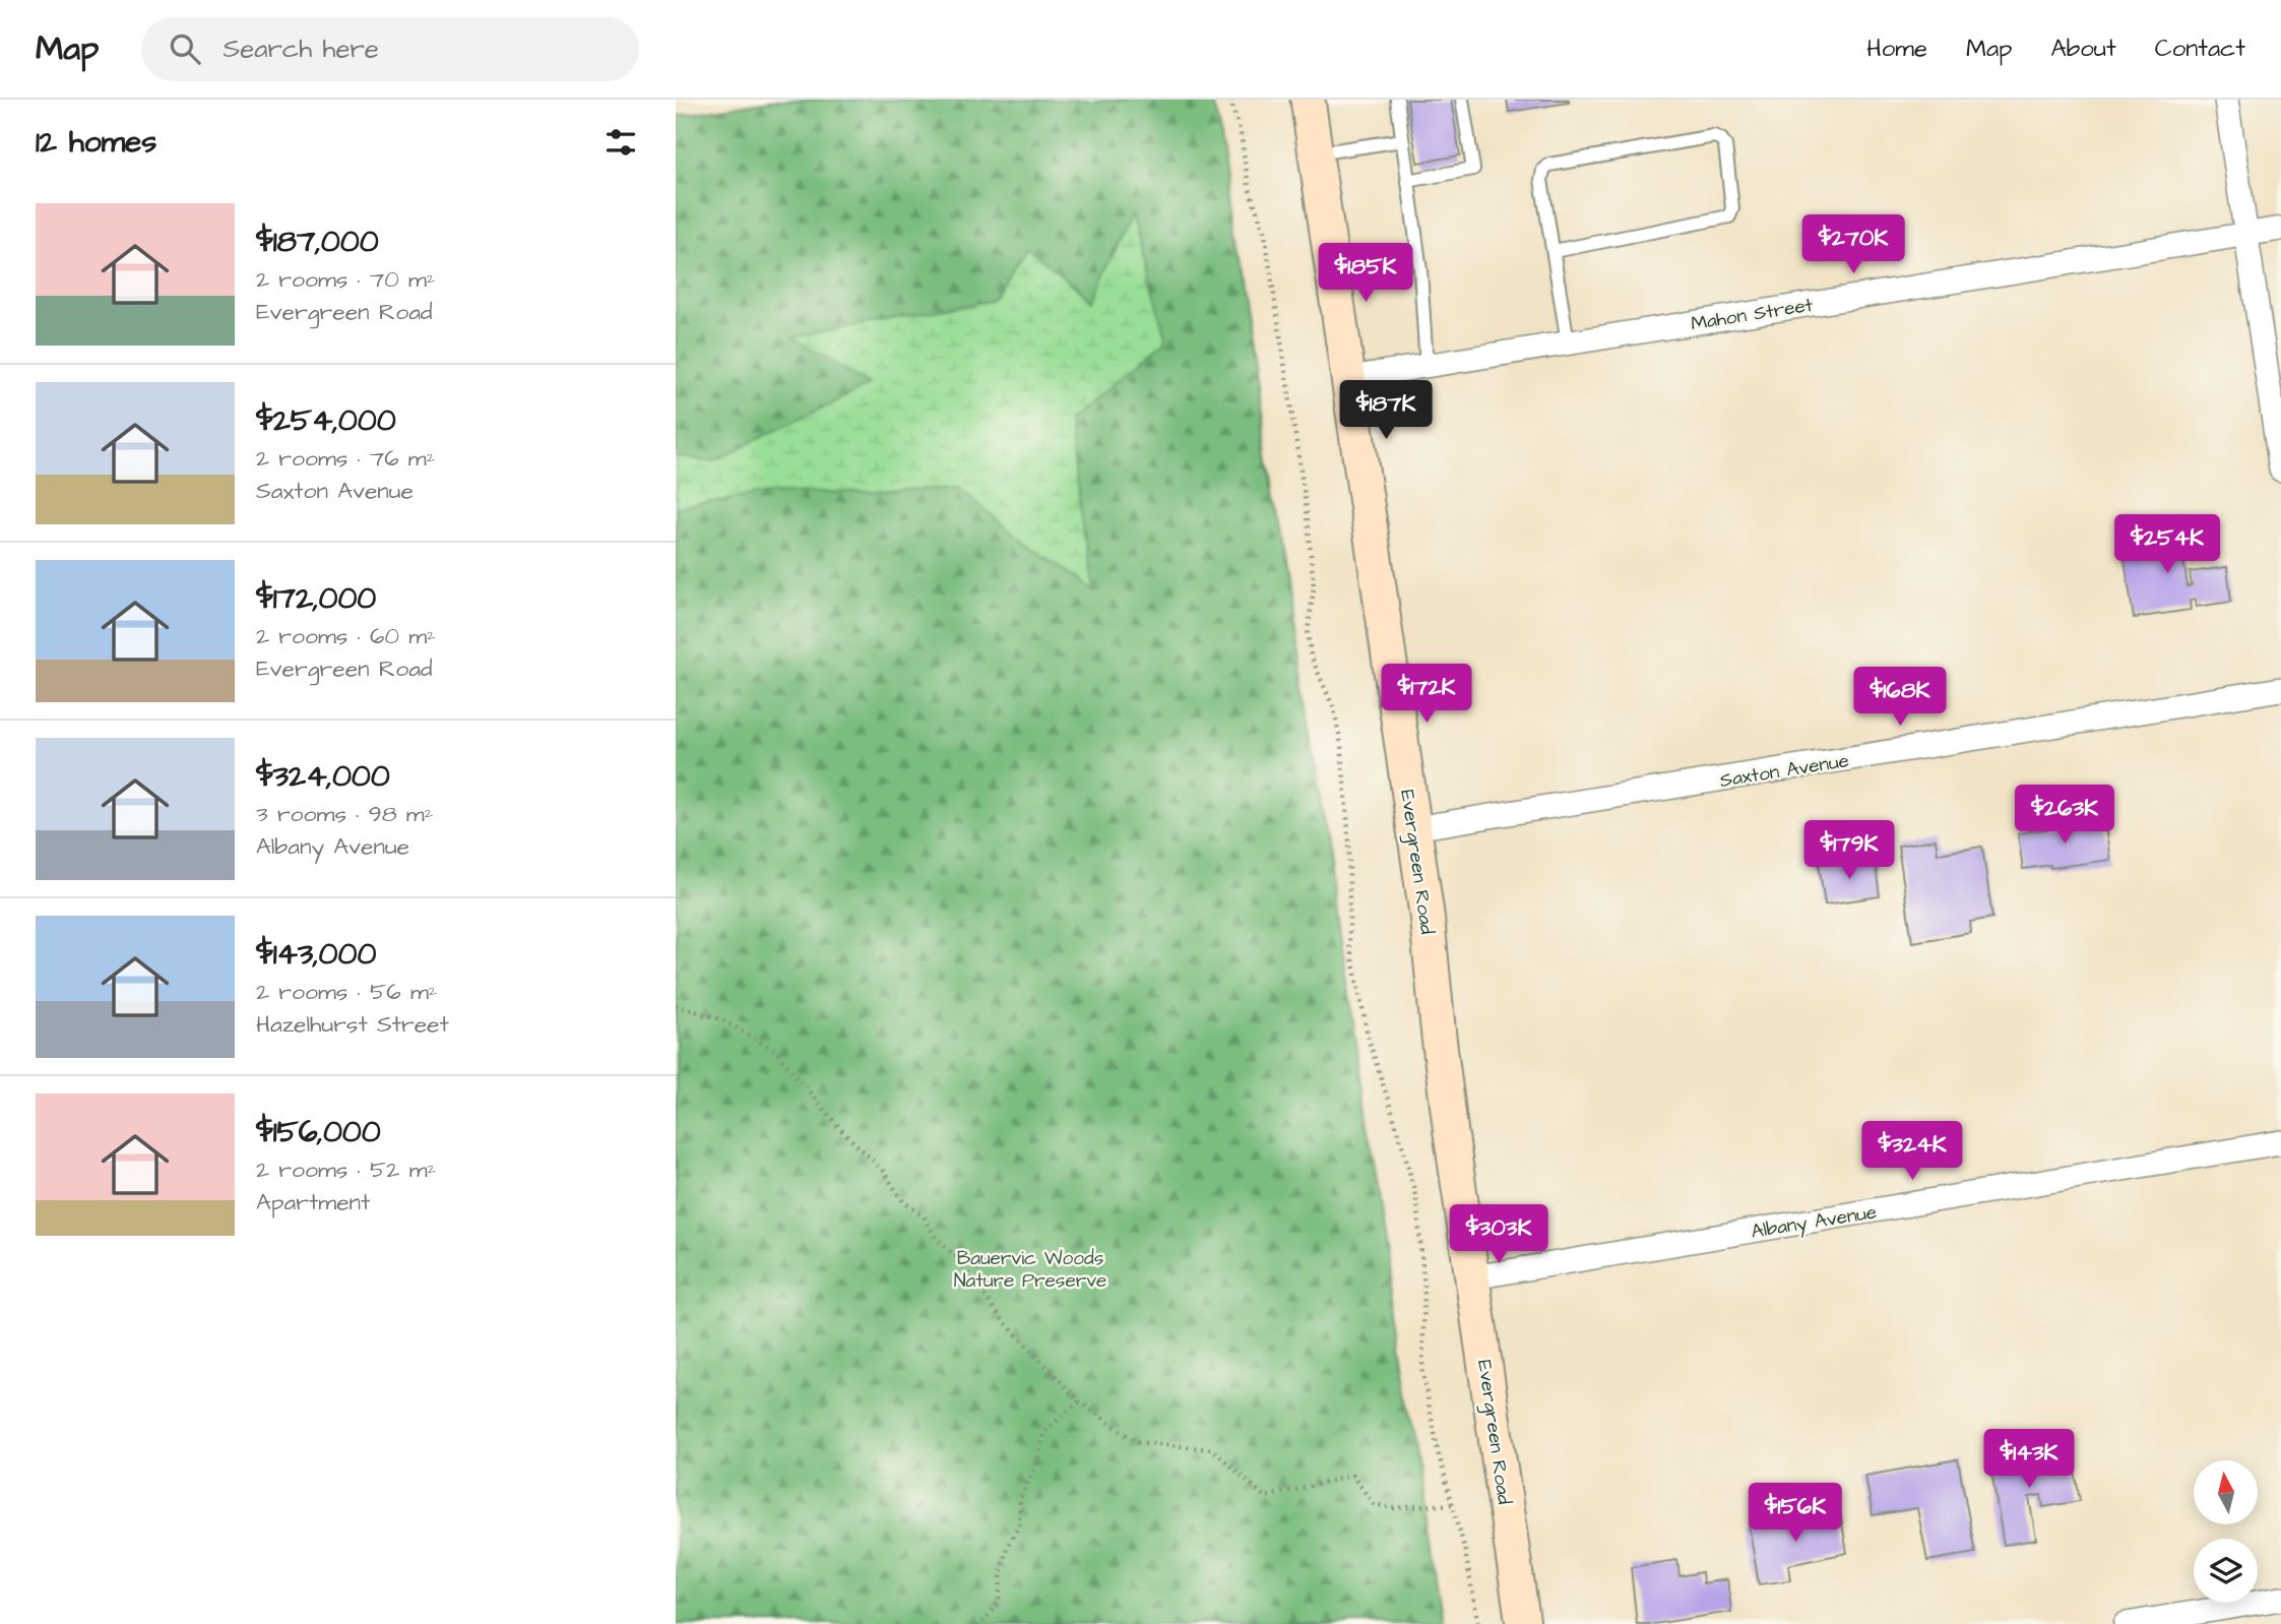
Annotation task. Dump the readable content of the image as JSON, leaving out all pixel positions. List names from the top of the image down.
{
  "streets": {
    "main road": ["Evergreen Road"],
    "street": ["Mahon Street", "Saxton Avenue", "Albany Avenue"]
  },
  "crossings": [
    ["Mahon Street", "Evergreen Road"],
    ["Saxton Avenue", "Evergreen Road"],
    ["Evergreen Road", "Albany Avenue"]
  ],
  "parks": ["Bauervic Woods Nature Preserve"],
  "north": "top",
  "page": {
    "header": "Map",
    "search": "Search here",
    "nav": [
      "Home",
      "Map",
      "About",
      "Contact"
    ],
    "heading": "12 homes",
    "list": [
      {
        "name": "$187,000",
        "note": "2 rooms · 70 m² · Evergreen Road"
      },
      {
        "name": "$254,000",
        "note": "2 rooms · 76 m² · Saxton Avenue"
      },
      {
        "name": "$172,000",
        "note": "2 rooms · 60 m² · Evergreen Road"
      },
      {
        "name": "$324,000",
        "note": "3 rooms · 98 m² · Albany Avenue"
      },
      {
        "name": "$143,000",
        "note": "2 rooms · 56 m² · Hazelhurst Street"
      },
      {
        "name": "$156,000",
        "note": "2 rooms · 52 m² · Apartment"
      }
    ],
    "price": [
      "$270K",
      "$185K",
      "$187K",
      "$254K",
      "$172K",
      "$168K",
      "$263K",
      "$179K",
      "$324K",
      "$303K",
      "$143K",
      "$156K"
    ]
  }
}
